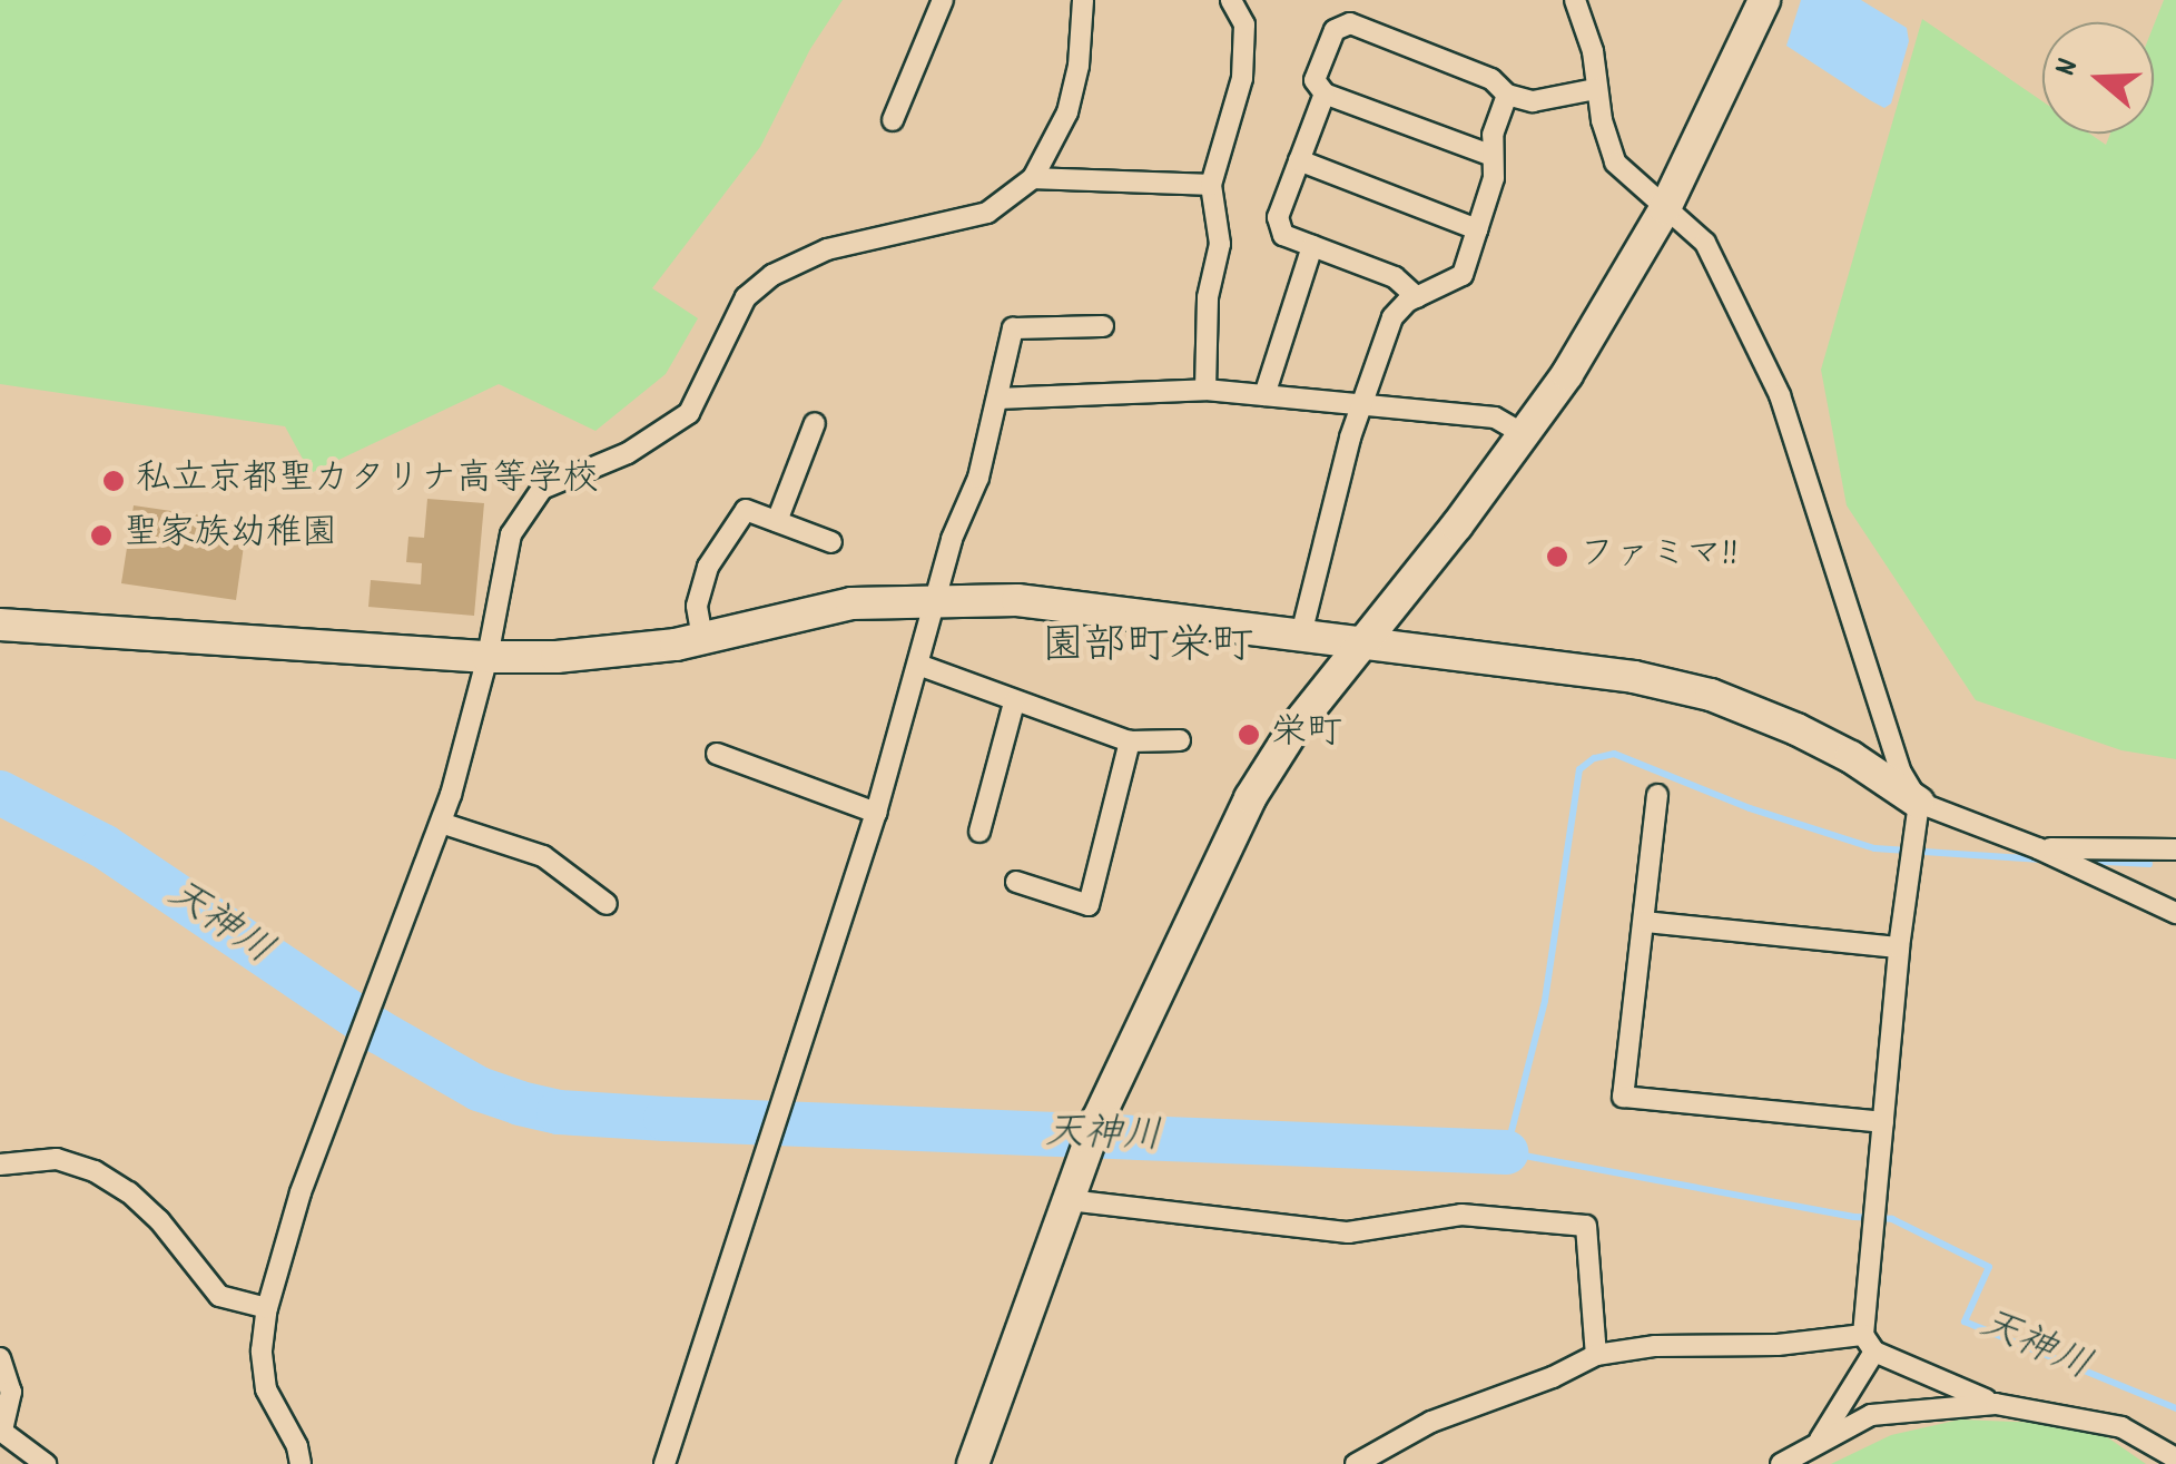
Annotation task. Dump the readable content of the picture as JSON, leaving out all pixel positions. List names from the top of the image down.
{
  "districts": ["園部町栄町"],
  "water": ["天神川"],
  "places": [
    "私立京都聖カタリナ高等学校",
    "聖家族幼稚園",
    "ファミマ!!",
    "栄町"
  ],
  "north": "left"
}
